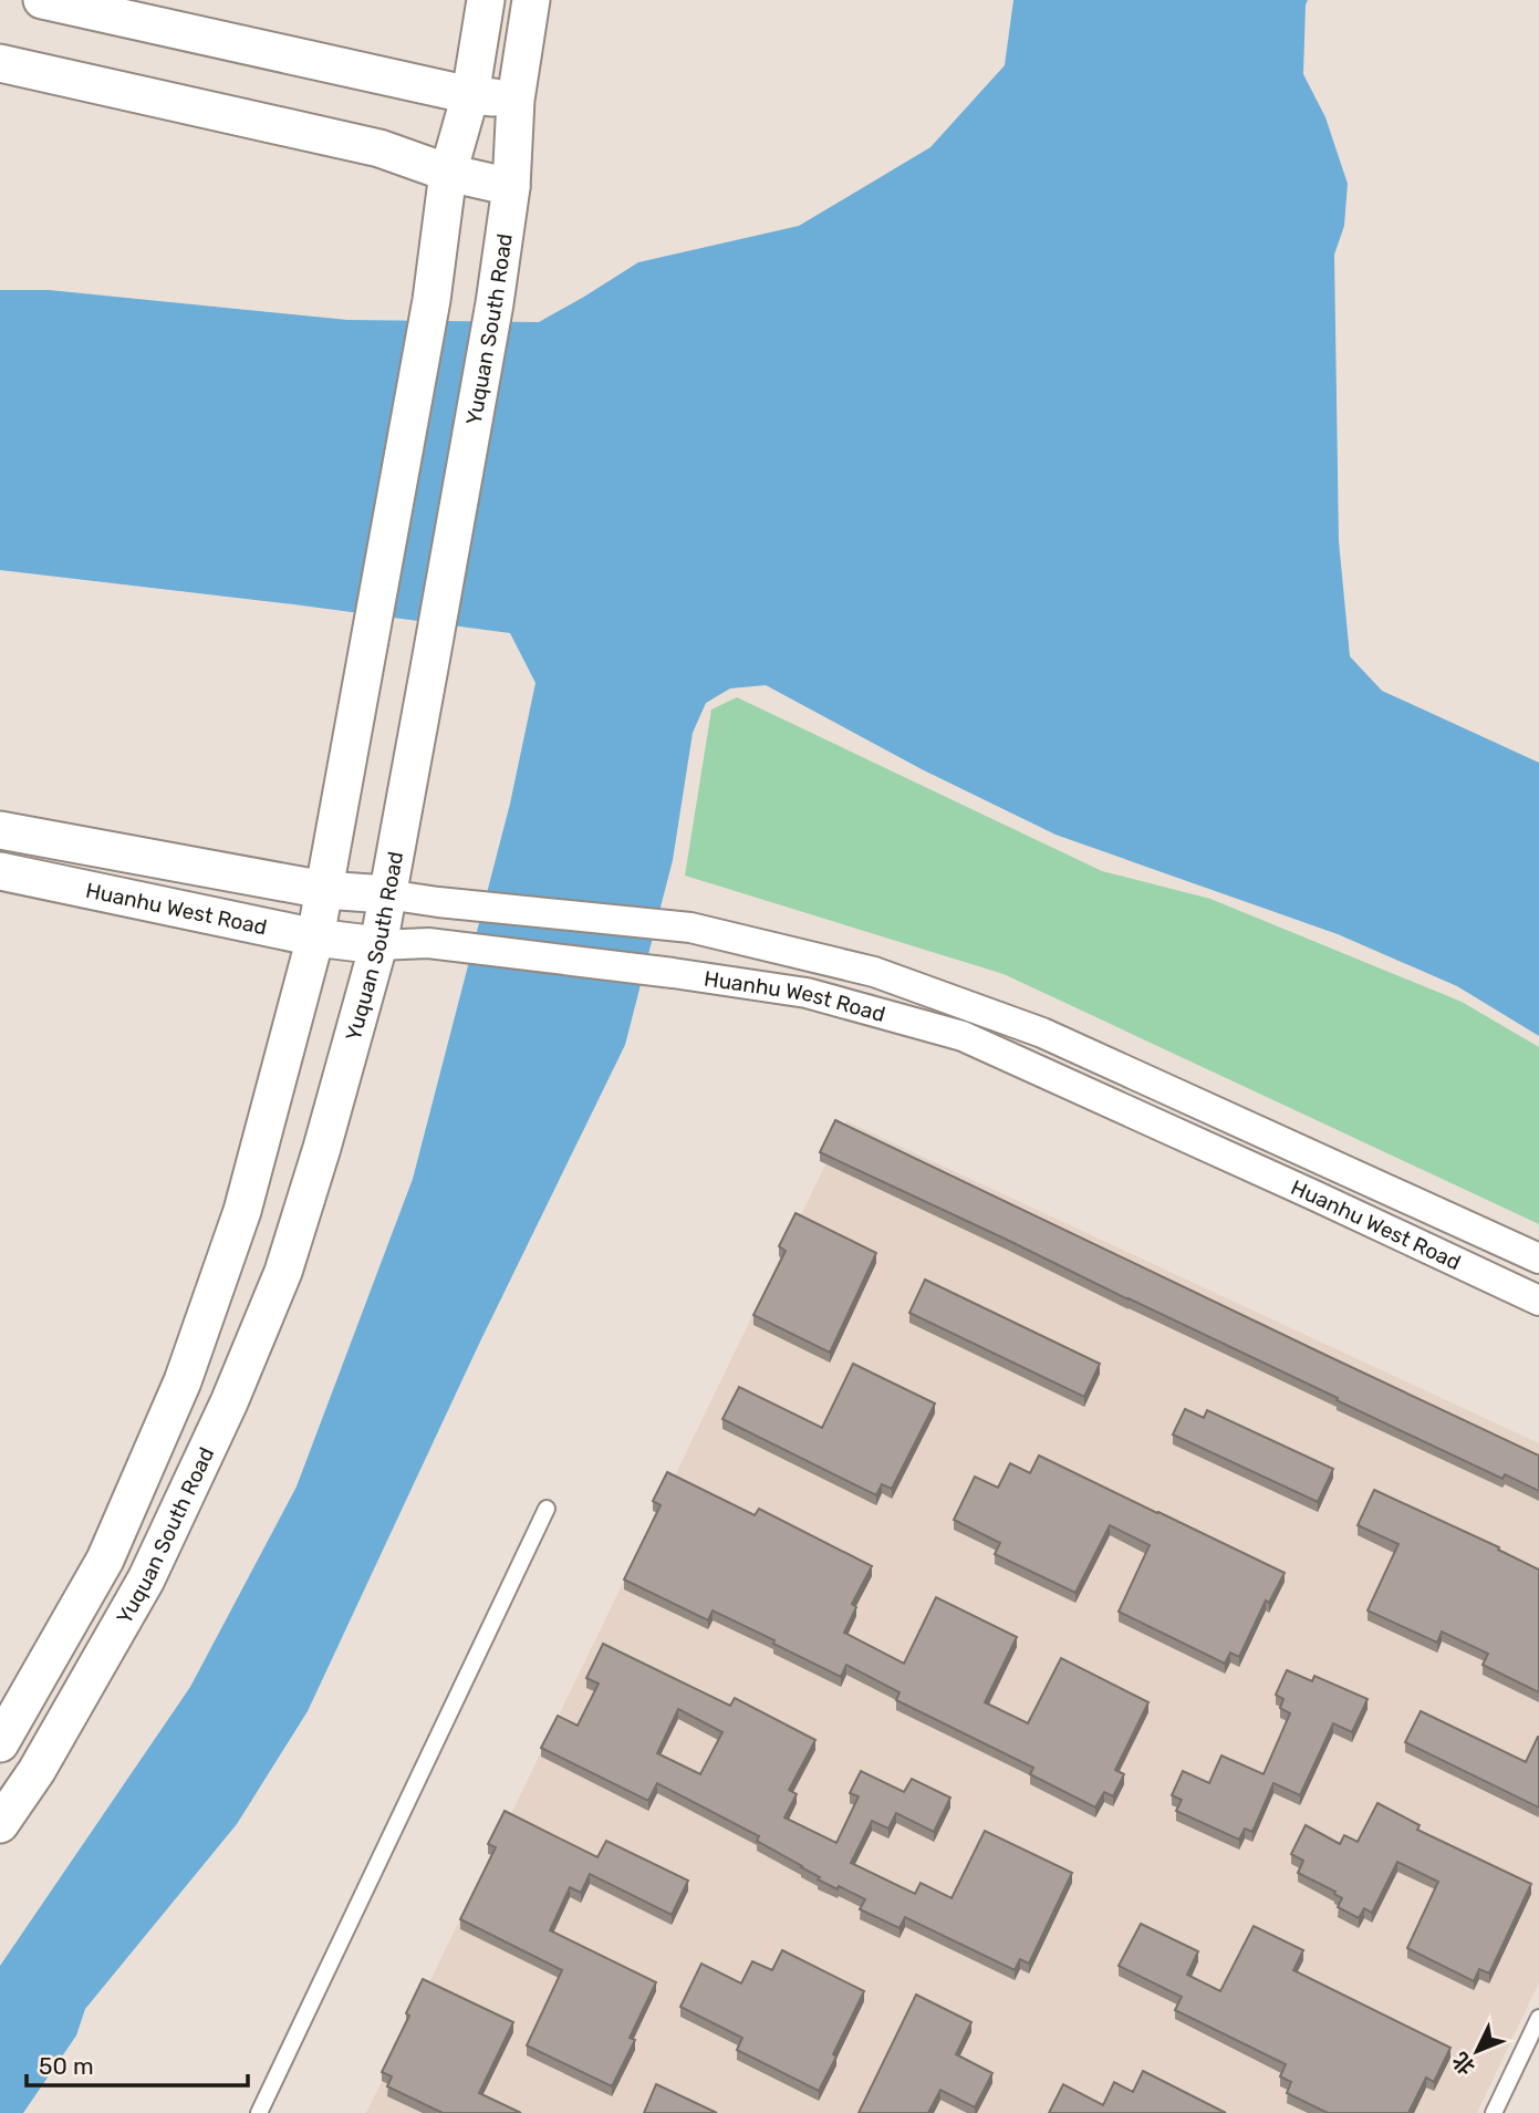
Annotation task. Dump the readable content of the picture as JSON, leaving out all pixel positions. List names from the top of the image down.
{
  "streets": {
    "street": ["Yuquan South Road", "Huanhu West Road"]
  },
  "crossings": [
    ["Yuquan South Road", "Huanhu West Road"]
  ],
  "scale_bar": "50 m",
  "north": "bottom left"
}
